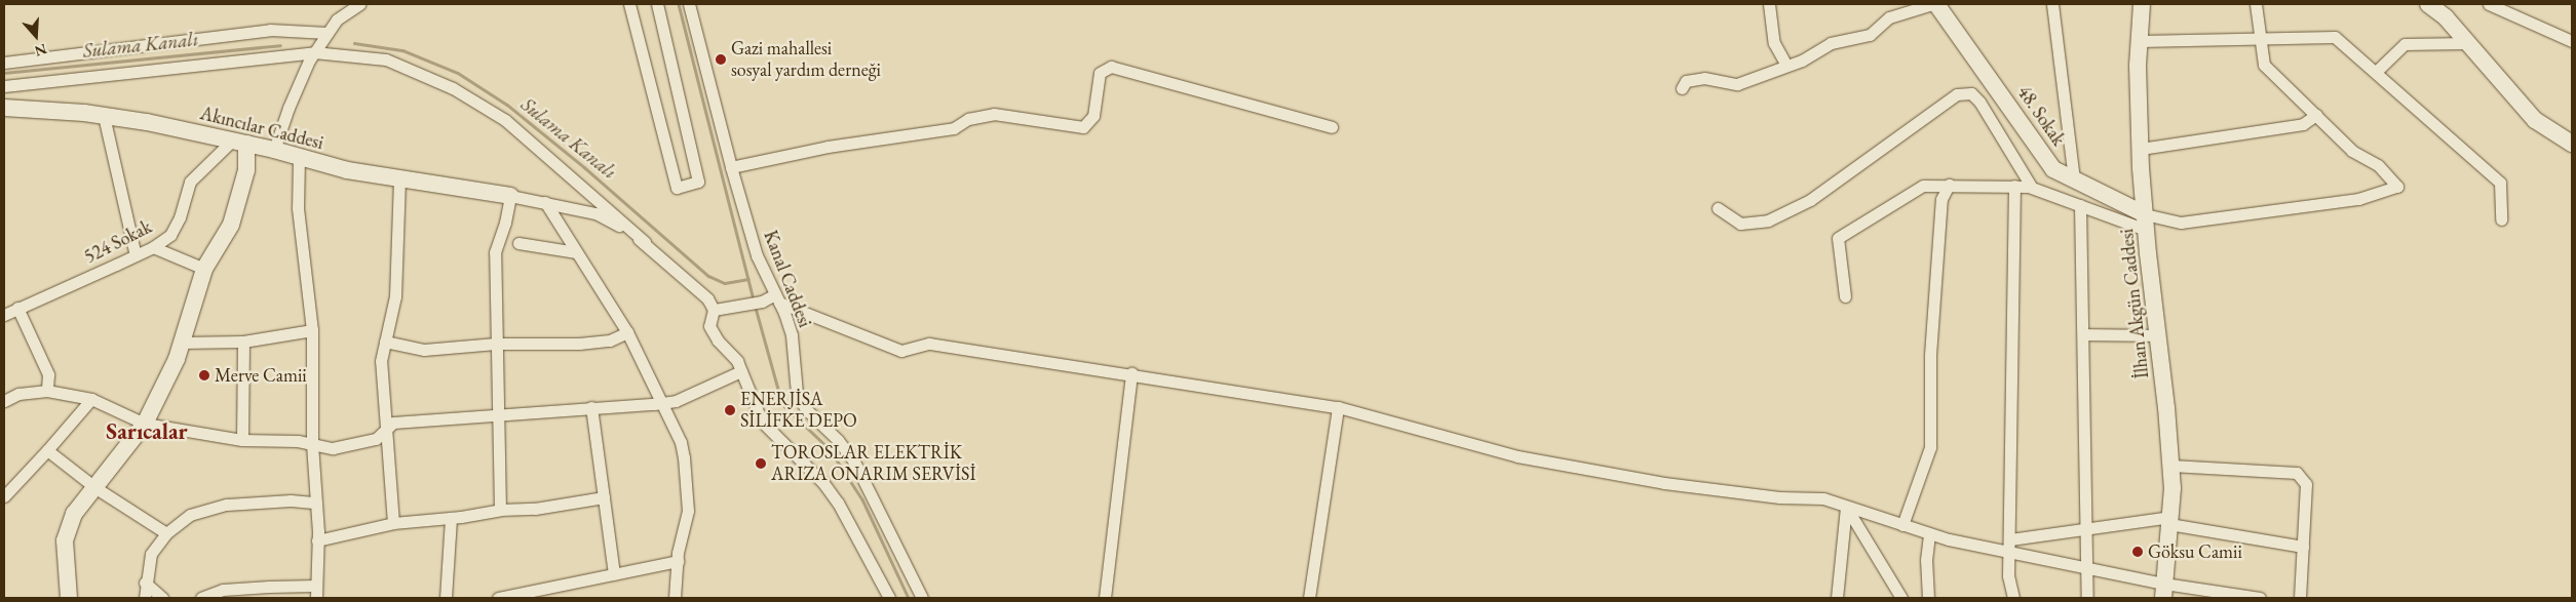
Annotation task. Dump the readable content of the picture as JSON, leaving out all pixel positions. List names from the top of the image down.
{
  "streets": {
    "street": [
      "48. Sokak",
      "Akıncılar Caddesi",
      "524 Sokak",
      "Kanal Caddesi",
      "İlhan Akgün Caddesi"
    ]
  },
  "crossings": [
    ["48. Sokak", "İlhan Akgün Caddesi"],
    ["Akıncılar Caddesi", "524 Sokak"]
  ],
  "districts": ["Sarıcalar"],
  "water": ["Sulama Kanalı"],
  "places": [
    "Gazi mahallesi sosyal yardım derneği",
    "Merve Camii",
    "ENERJİSA SİLİFKE DEPO",
    "TOROSLAR ELEKTRİK ARIZA ONARIM SERVİSİ",
    "Göksu Camii"
  ],
  "north": "bottom"
}
